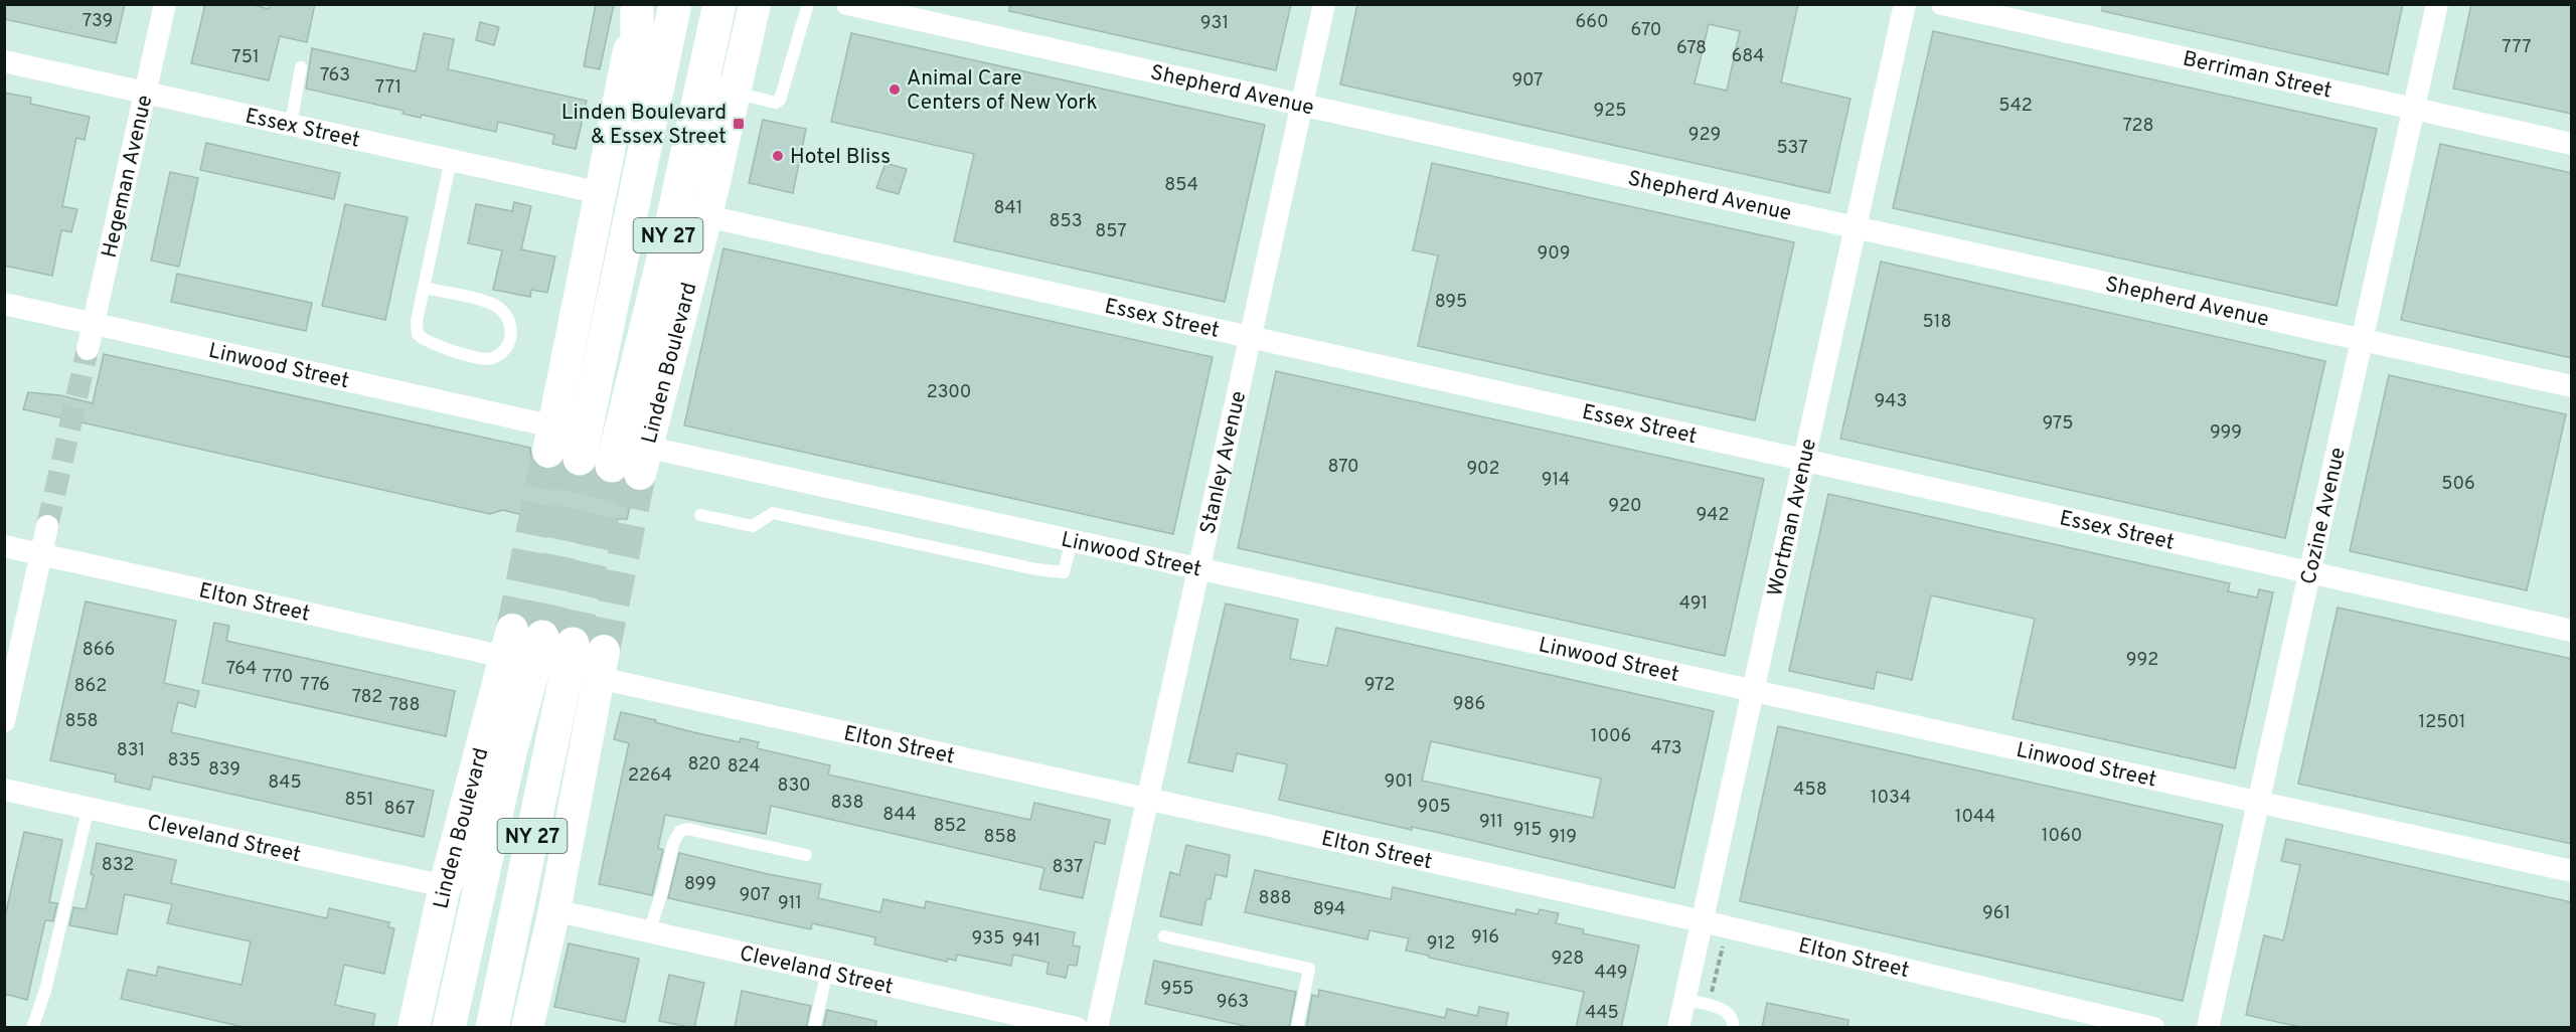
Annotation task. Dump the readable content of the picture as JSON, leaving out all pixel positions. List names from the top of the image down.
{
  "streets": {
    "highway": ["NY 27", "Linden Boulevard"],
    "street": [
      "Berriman Street",
      "Shepherd Avenue",
      "Essex Street",
      "Hegeman Avenue",
      "Linwood Street",
      "Stanley Avenue",
      "Wortman Avenue",
      "Cozine Avenue",
      "Elton Street",
      "Cleveland Street"
    ]
  },
  "crossings": [
    ["Berriman Street", "Cozine Avenue"],
    ["Shepherd Avenue", "Stanley Avenue"],
    ["Shepherd Avenue", "Wortman Avenue"],
    ["Shepherd Avenue", "Cozine Avenue"],
    ["Essex Street", "Hegeman Avenue"],
    ["Essex Street", "Linden Boulevard"],
    ["Essex Street", "Stanley Avenue"],
    ["Essex Street", "Wortman Avenue"],
    ["Essex Street", "Cozine Avenue"],
    ["Hegeman Avenue", "Linwood Street"],
    ["NY 27", "Linden Boulevard"],
    ["NY 27", "Elton Street"],
    ["Linden Boulevard", "Linwood Street"],
    ["Linden Boulevard", "Elton Street"],
    ["Linden Boulevard", "Cleveland Street"],
    ["Linwood Street", "Stanley Avenue"],
    ["Linwood Street", "Wortman Avenue"],
    ["Linwood Street", "Cozine Avenue"],
    ["Stanley Avenue", "Elton Street"],
    ["Wortman Avenue", "Elton Street"]
  ],
  "places": {
    "other": ["Animal Care Centers of New York", "Hotel Bliss"],
    "transit": ["Linden Boulevard & Essex Street"]
  },
  "house_numbers": [
    "739",
    "660",
    "931",
    "670",
    "777",
    "678",
    "684",
    "751",
    "763",
    "907",
    "771",
    "542",
    "925",
    "728",
    "929",
    "537",
    "854",
    "841",
    "853",
    "857",
    "909",
    "895",
    "518",
    "2300",
    "943",
    "975",
    "999",
    "870",
    "902",
    "914",
    "506",
    "920",
    "942",
    "491",
    "866",
    "992",
    "764",
    "770",
    "776",
    "972",
    "862",
    "782",
    "986",
    "788",
    "858",
    "12501",
    "1006",
    "473",
    "831",
    "835",
    "820",
    "824",
    "839",
    "2264",
    "901",
    "845",
    "830",
    "458",
    "1034",
    "851",
    "838",
    "905",
    "867",
    "844",
    "1044",
    "911",
    "852",
    "915",
    "1060",
    "858",
    "919",
    "832",
    "837",
    "899",
    "907",
    "888",
    "911",
    "894",
    "961",
    "916",
    "935",
    "941",
    "912",
    "928",
    "449",
    "955",
    "963",
    "445"
  ]
}
